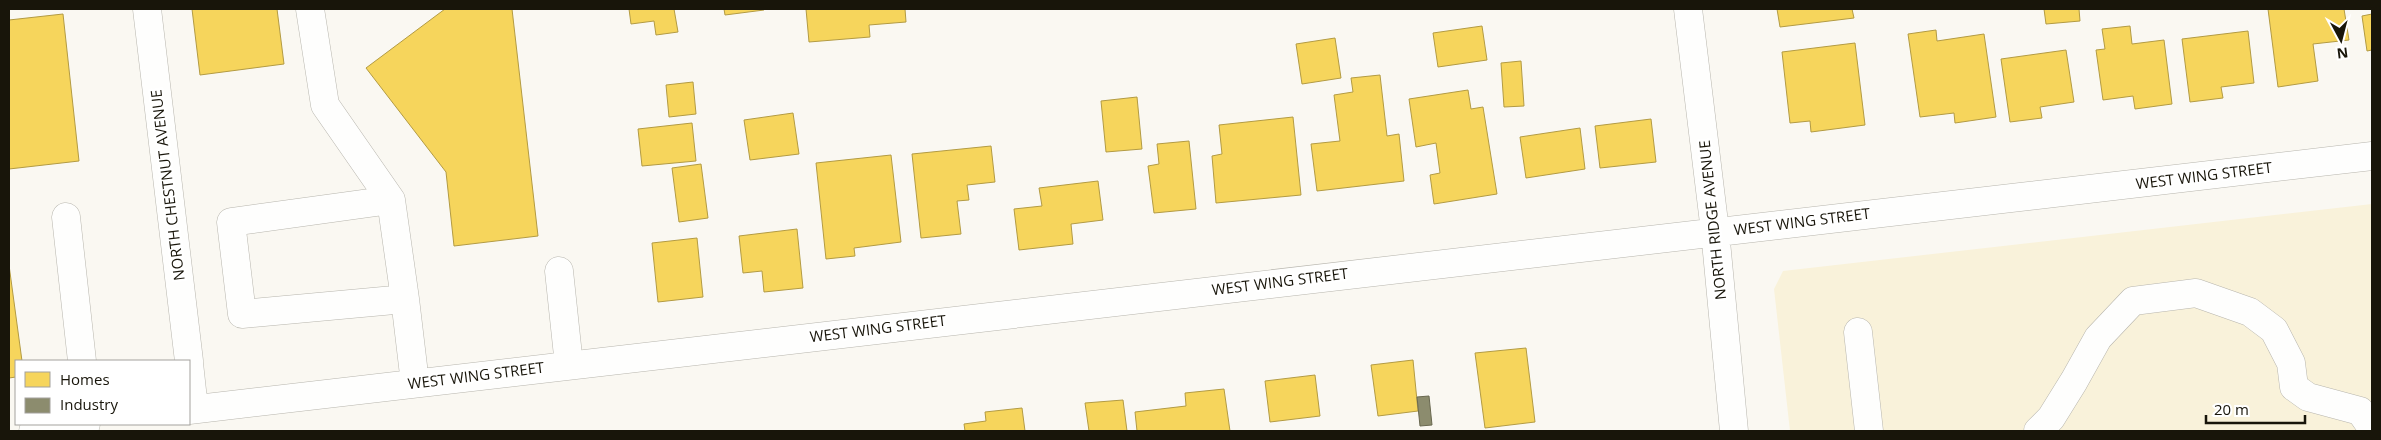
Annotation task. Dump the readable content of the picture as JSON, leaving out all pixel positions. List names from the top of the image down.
{
  "streets": {
    "street": ["WEST WING STREET", "NORTH CHESTNUT AVENUE", "NORTH RIDGE AVENUE"]
  },
  "crossings": [
    ["WEST WING STREET", "NORTH CHESTNUT AVENUE"],
    ["WEST WING STREET", "NORTH RIDGE AVENUE"]
  ],
  "legend": ["Homes", "Industry"],
  "scale_bar": "20 m",
  "north": "bottom"
}
